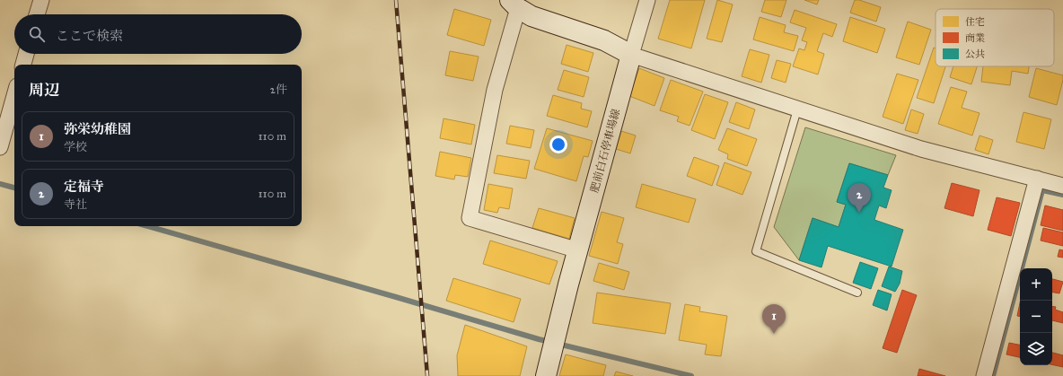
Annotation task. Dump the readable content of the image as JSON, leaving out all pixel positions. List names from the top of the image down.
{
  "streets": {
    "main road": ["肥前白石停車場線"]
  },
  "legend": ["住宅", "商業", "公共"],
  "page": {
    "search": "ここで検索",
    "heading": ["周辺", "2件"],
    "list": [
      {
        "mark": "1",
        "name": "弥栄幼稚園",
        "note": "学校",
        "value": "110 m"
      },
      {
        "mark": "2",
        "name": "定福寺",
        "note": "寺社",
        "value": "110 m"
      }
    ],
    "pins": ["2", "1"],
    "map_buttons": ["+", "−"]
  }
}
